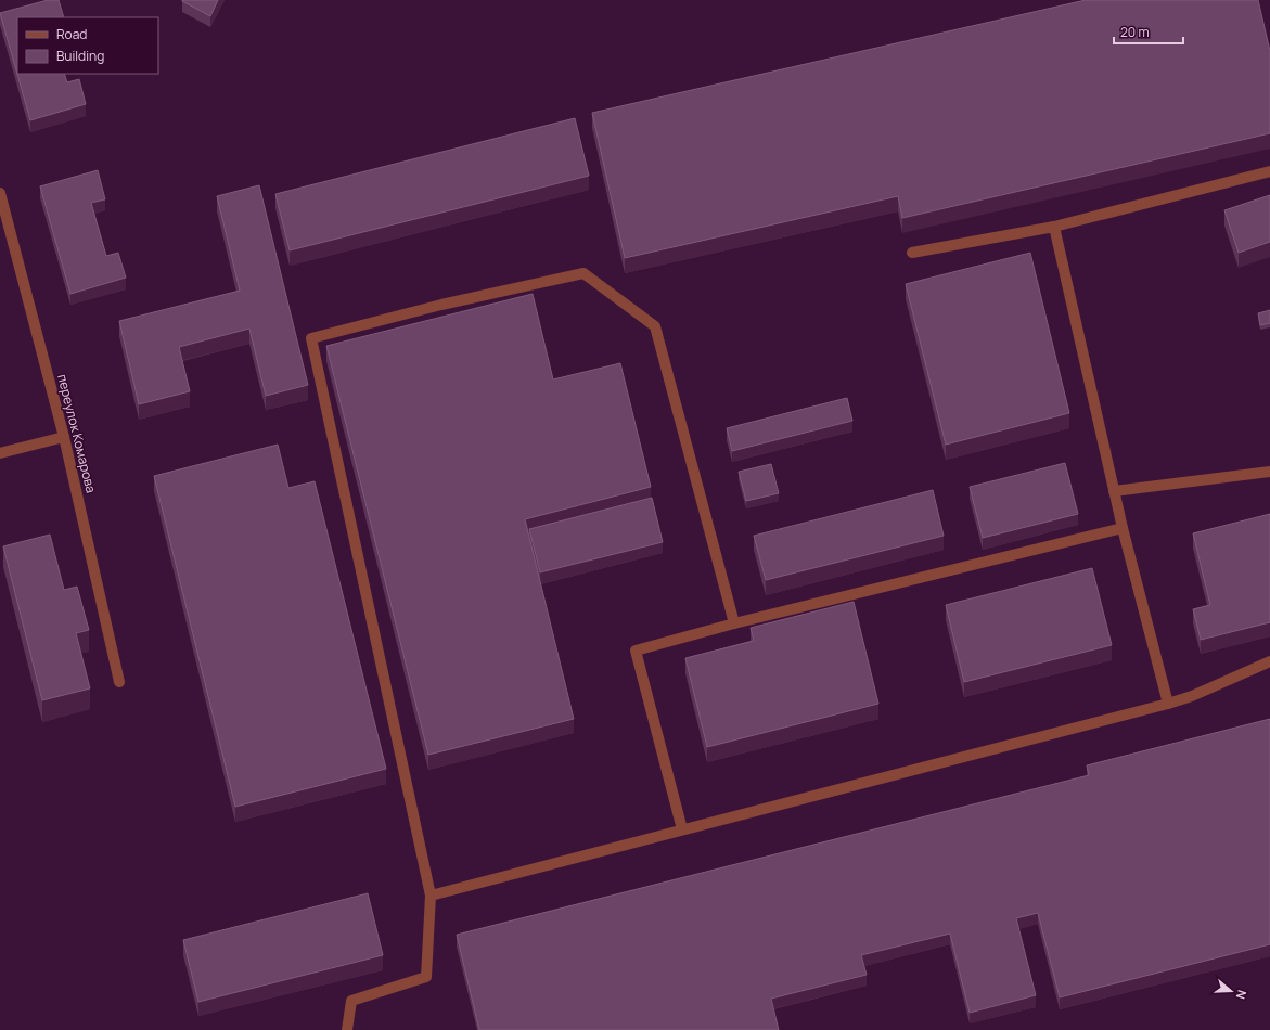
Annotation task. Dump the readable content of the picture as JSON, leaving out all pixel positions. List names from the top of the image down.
{
  "streets": {
    "street": ["переулок Комарова"]
  },
  "legend": ["Road", "Building"],
  "scale_bar": "20 m",
  "north": "right"
}
